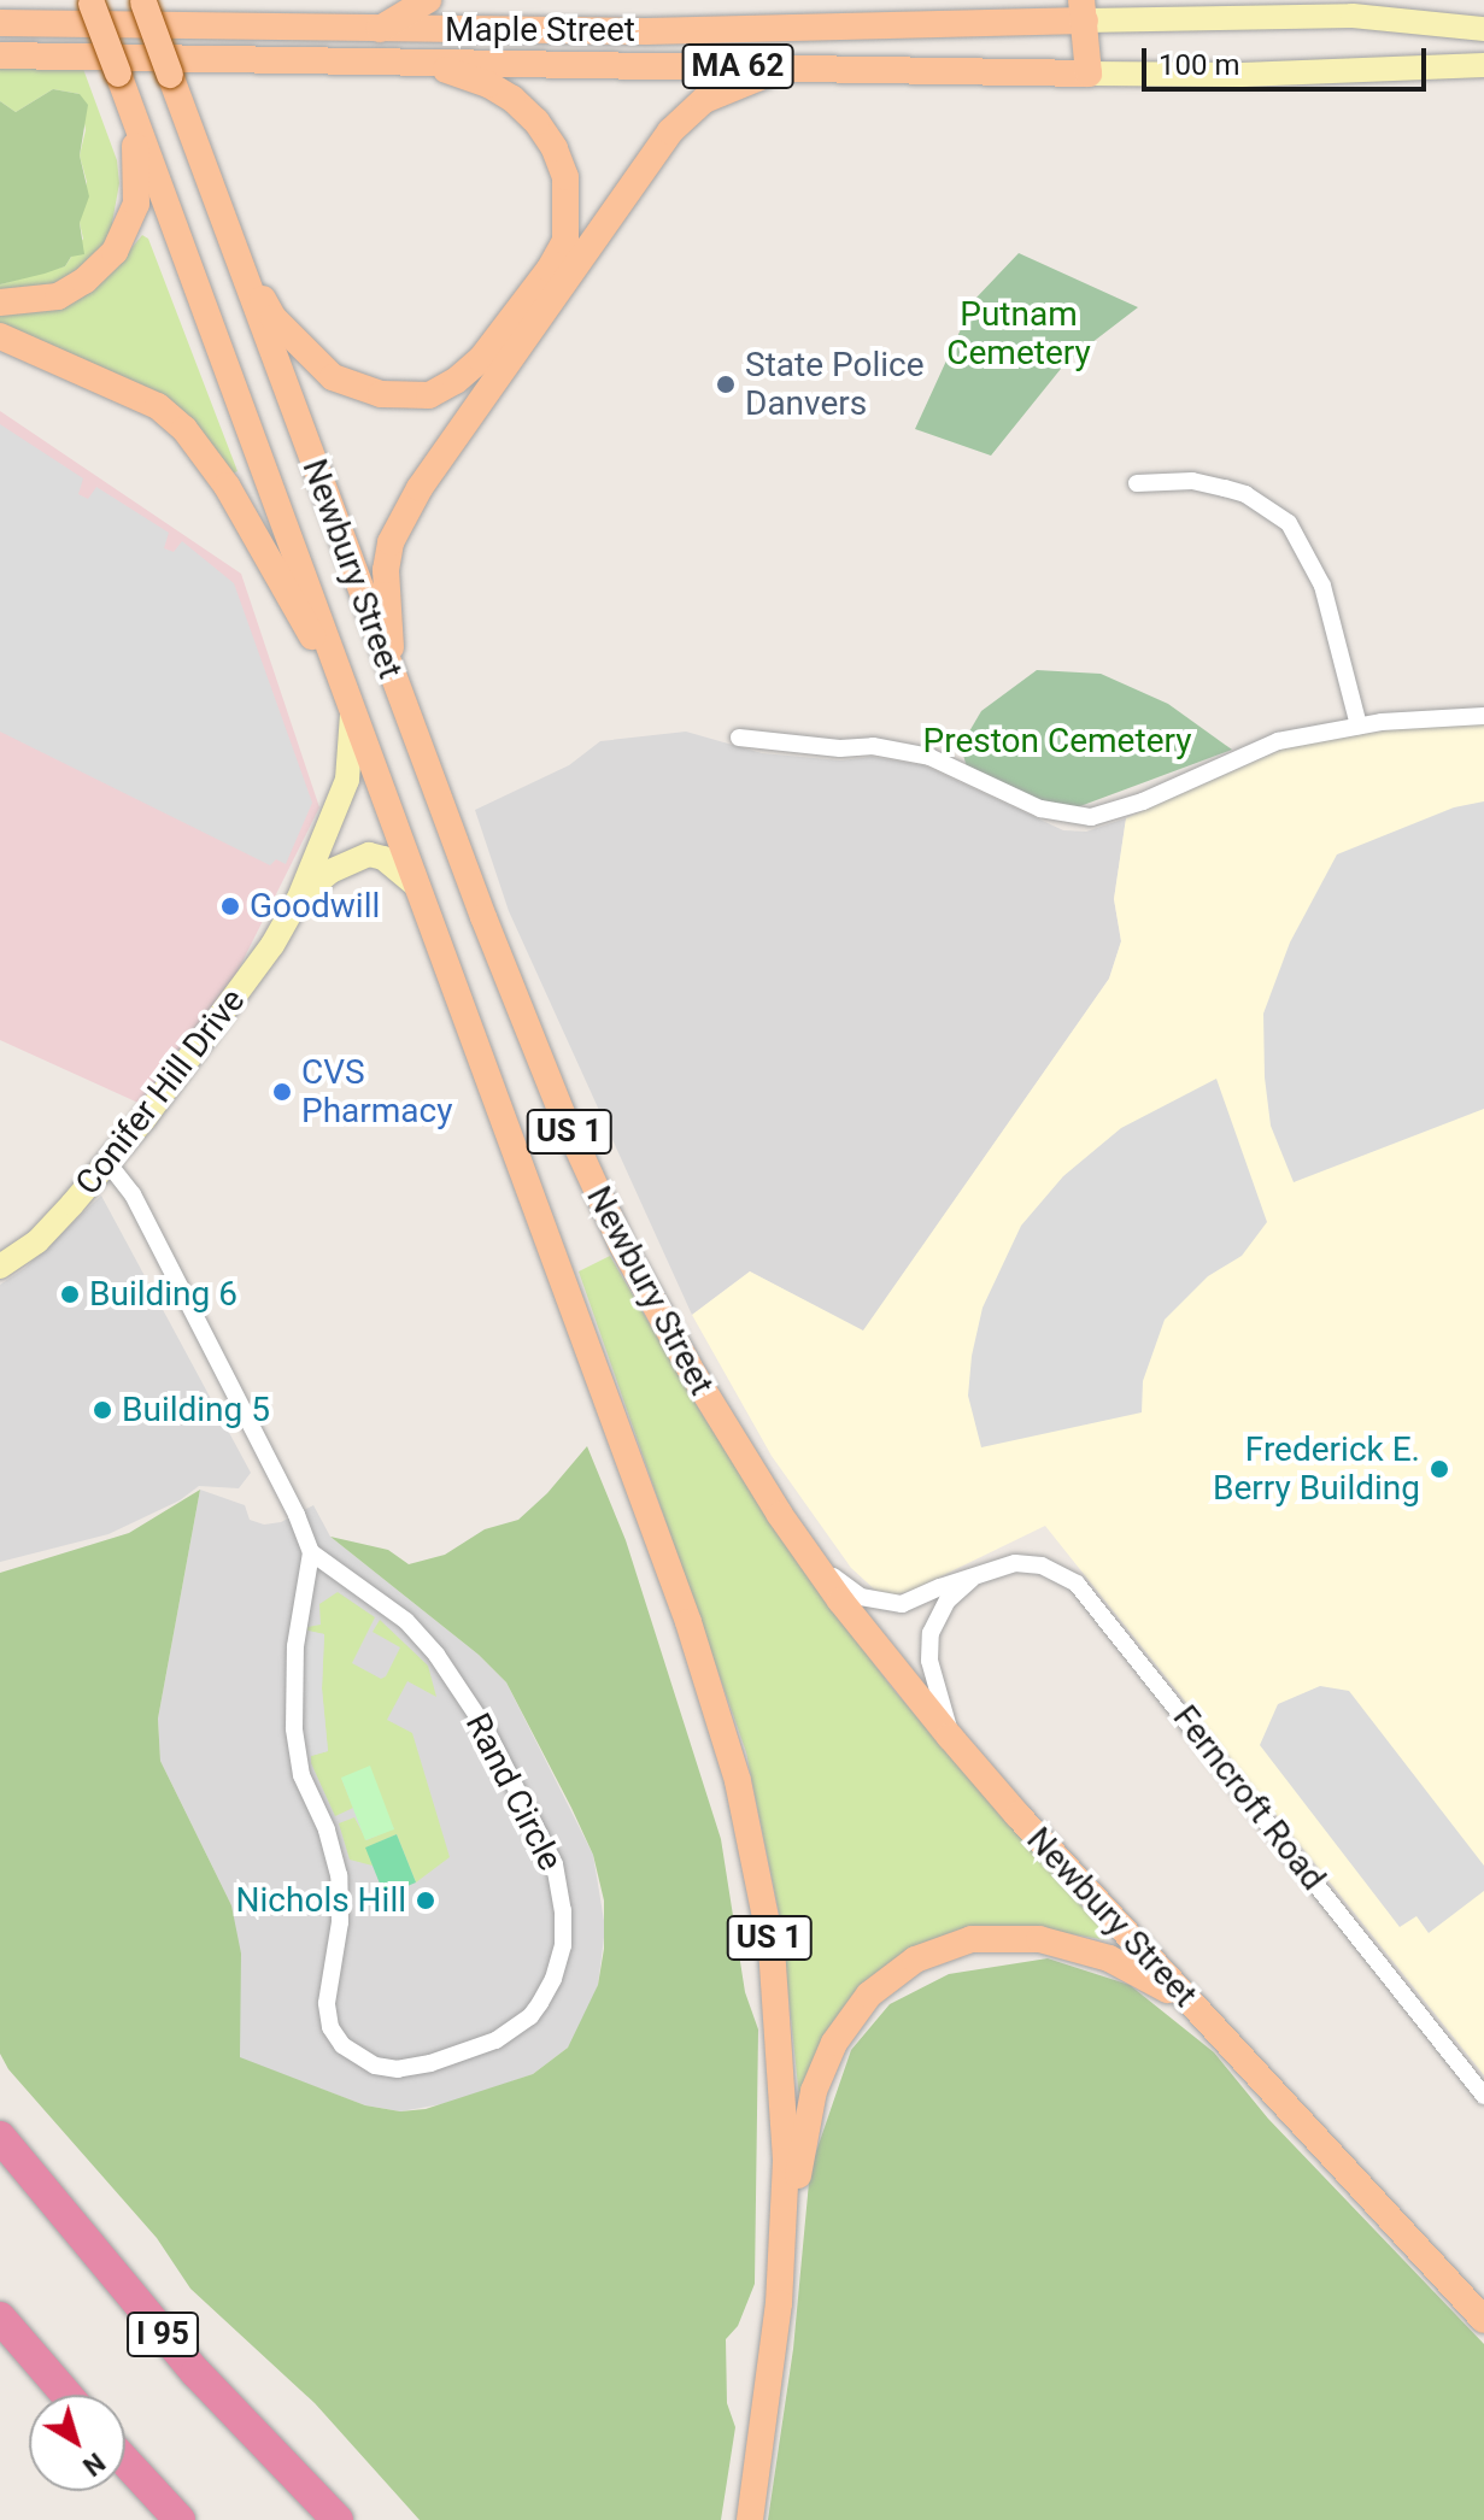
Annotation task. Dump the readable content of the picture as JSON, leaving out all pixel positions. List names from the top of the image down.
{
  "streets": {
    "highway": ["I 95"],
    "main road": [
      "Maple Street",
      "MA 62",
      "Newbury Street",
      "US 1"
    ],
    "street": ["Conifer Hill Drive", "Rand Circle", "Ferncroft Road"]
  },
  "crossings": [
    ["Newbury Street", "Conifer Hill Drive"],
    ["Newbury Street", "Ferncroft Road"]
  ],
  "parks": ["Putnam Cemetery", "Preston Cemetery"],
  "places": [
    "State Police Danvers",
    "Goodwill",
    "CVS Pharmacy",
    "Building 6",
    "Building 5",
    "Frederick E. Berry Building",
    "Nichols Hill"
  ],
  "scale_bar": "100 m",
  "north": "bottom right"
}
